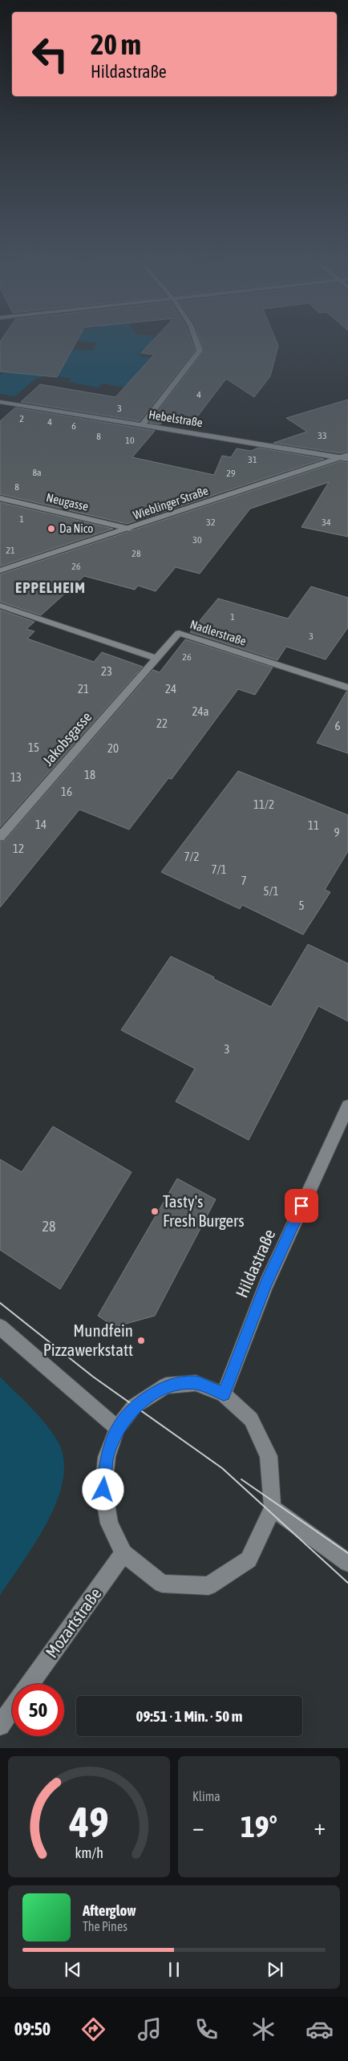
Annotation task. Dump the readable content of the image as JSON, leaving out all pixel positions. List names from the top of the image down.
{
  "streets": {
    "street": [
      "Hebelstraße",
      "Neugasse",
      "Wieblinger Straße",
      "Nadlerstraße",
      "Jakobsgasse",
      "Hildastraße",
      "Mozartstraße"
    ]
  },
  "crossings": [
    ["Hebelstraße", "Wieblinger Straße"],
    ["Neugasse", "Wieblinger Straße"],
    ["Nadlerstraße", "Jakobsgasse"]
  ],
  "districts": ["EPPELHEIM"],
  "places": ["Da Nico", "Tasty's Fresh Burgers", "Mundfein Pizzawerkstatt"],
  "house_numbers": [
    "4",
    "3",
    "2",
    "4",
    "6",
    "33",
    "8",
    "10",
    "31",
    "8a",
    "29",
    "8",
    "1",
    "32",
    "34",
    "30",
    "21",
    "28",
    "26",
    "1",
    "3",
    "26",
    "23",
    "21",
    "24",
    "24a",
    "22",
    "6",
    "15",
    "20",
    "18",
    "13",
    "16",
    "11/2",
    "14",
    "11",
    "9",
    "12",
    "7/2",
    "7/1",
    "7",
    "5/1",
    "5",
    "3",
    "28"
  ],
  "page": {
    "turn": ["20 m", "Hildastraße"],
    "limit": "50",
    "trip": "09:51 · 1 Min. · 50 m",
    "tile": "Klima",
    "heat": ["−", "19°", "+"],
    "song": ["Afterglow", "The Pines"],
    "tabs": "09:50",
    "gauge": ["49", "km/h"]
  }
}
